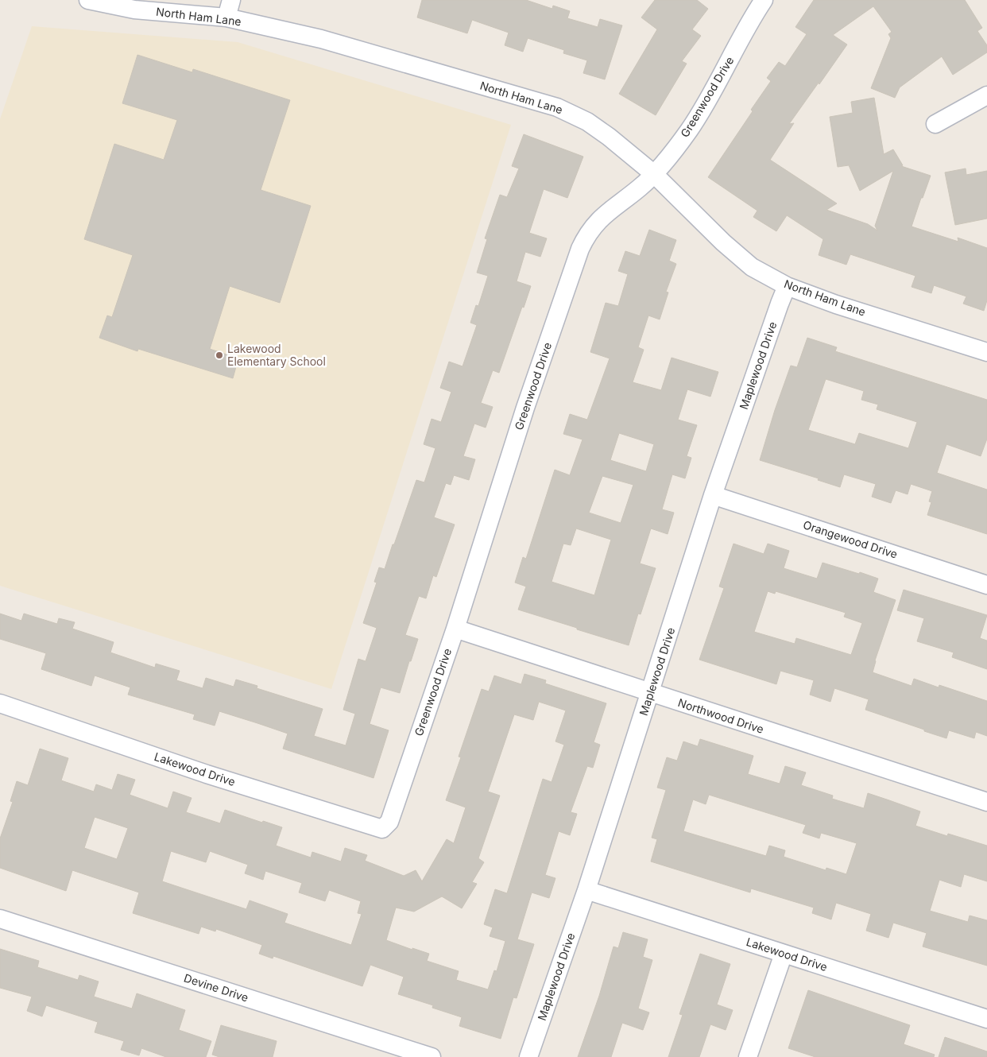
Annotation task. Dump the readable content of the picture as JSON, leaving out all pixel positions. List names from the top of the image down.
{
  "streets": {
    "street": [
      "North Ham Lane",
      "Greenwood Drive",
      "Maplewood Drive",
      "Orangewood Drive",
      "Northwood Drive",
      "Lakewood Drive",
      "Devine Drive"
    ]
  },
  "crossings": [
    ["North Ham Lane", "Greenwood Drive"],
    ["North Ham Lane", "Maplewood Drive"],
    ["Greenwood Drive", "Northwood Drive"],
    ["Greenwood Drive", "Lakewood Drive"],
    ["Maplewood Drive", "Orangewood Drive"],
    ["Maplewood Drive", "Northwood Drive"],
    ["Maplewood Drive", "Lakewood Drive"]
  ],
  "places": ["Lakewood Elementary School"]
}
